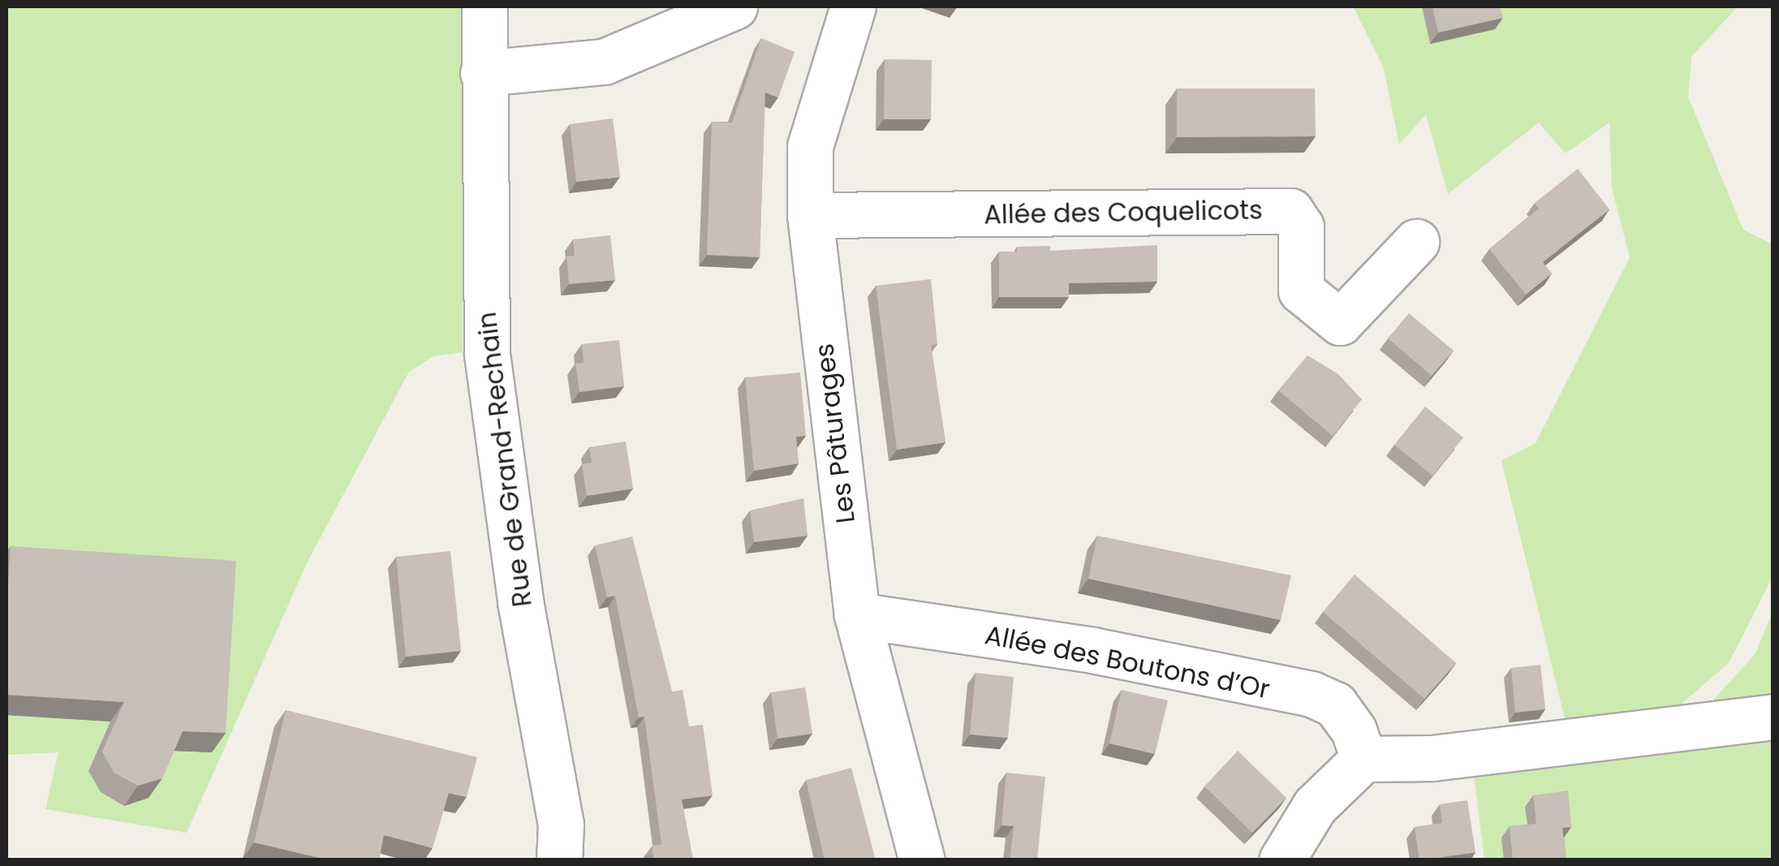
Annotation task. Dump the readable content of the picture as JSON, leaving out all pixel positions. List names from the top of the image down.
{
  "streets": {
    "street": [
      "Allée des Coquelicots",
      "Les Pâturages",
      "Rue de Grand-Rechain",
      "Allée des Boutons d’Or"
    ]
  },
  "crossings": [
    ["Allée des Coquelicots", "Les Pâturages"],
    ["Les Pâturages", "Allée des Boutons d’Or"]
  ]
}
